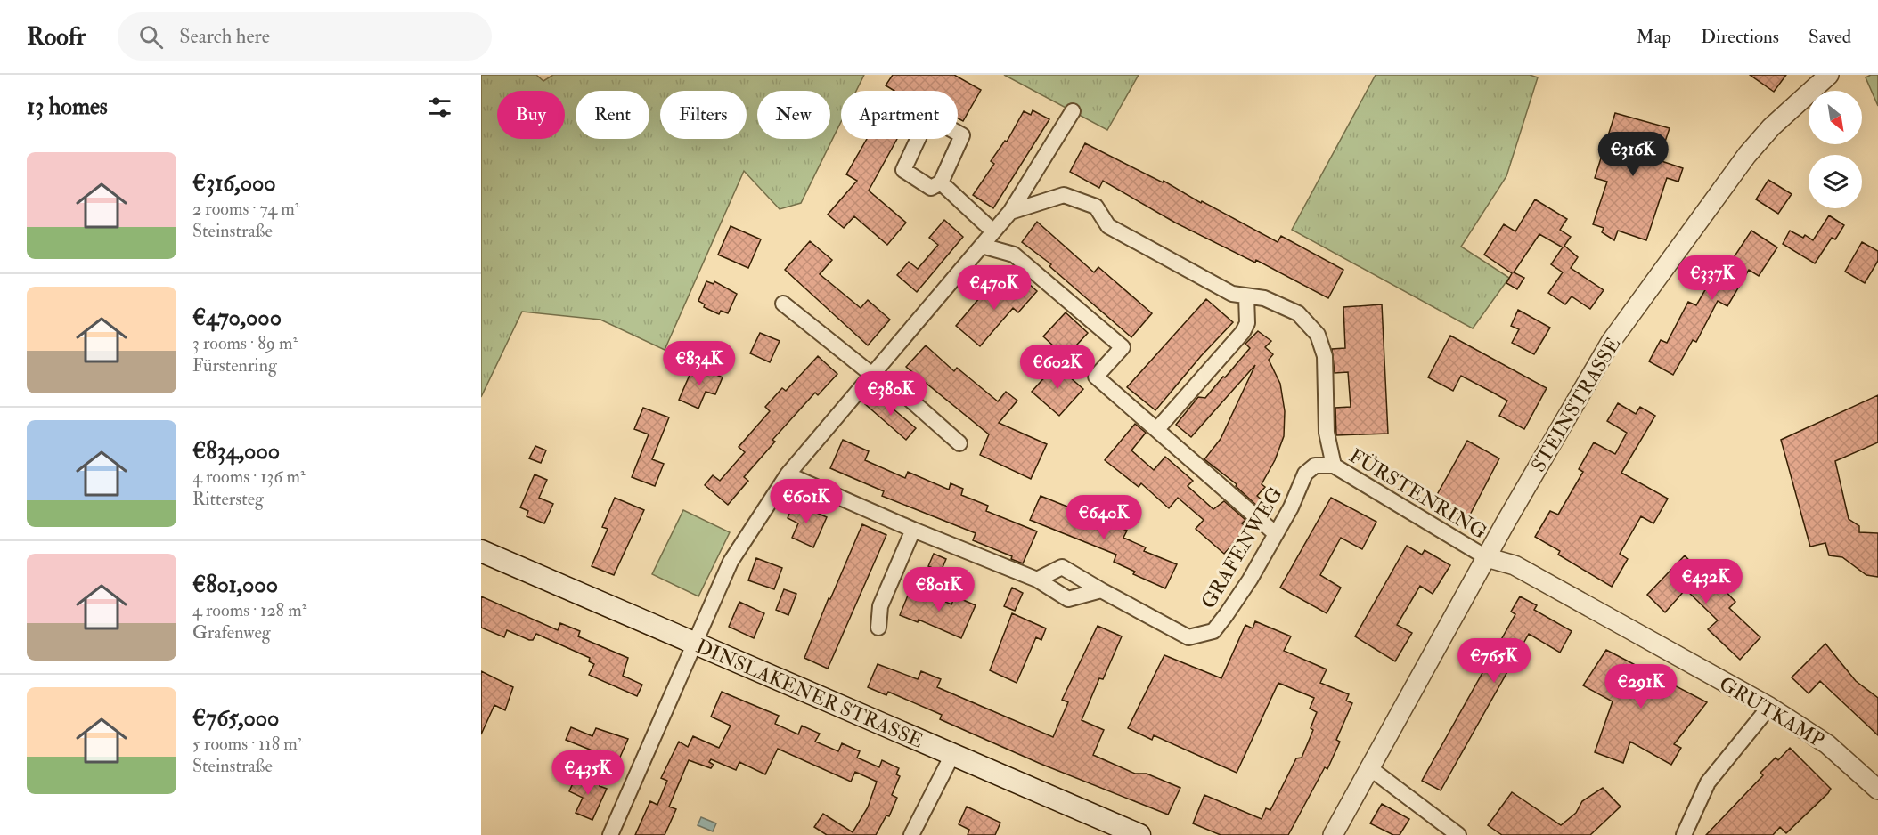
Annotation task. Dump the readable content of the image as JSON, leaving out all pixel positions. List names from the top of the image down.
{
  "streets": {
    "main road": ["DINSLAKENER STRASSE"],
    "street": [
      "STEINSTRASSE",
      "FÜRSTENRING",
      "GRAFENWEG",
      "GRUTKAMP"
    ]
  },
  "crossings": [
    ["STEINSTRASSE", "FÜRSTENRING"],
    ["STEINSTRASSE", "GRUTKAMP"],
    ["FÜRSTENRING", "GRAFENWEG"],
    ["FÜRSTENRING", "GRUTKAMP"]
  ],
  "north": "bottom right",
  "page": {
    "header": "Roofr",
    "search": "Search here",
    "nav": ["Map", "Directions", "Saved"],
    "heading": "13 homes",
    "chip": [
      "Buy",
      "Rent",
      "Filters",
      "New",
      "Apartment"
    ],
    "price": [
      "€316K",
      "€337K",
      "€470K",
      "€834K",
      "€602K",
      "€380K",
      "€601K",
      "€640K",
      "€432K",
      "€801K",
      "€765K",
      "€291K",
      "€435K"
    ],
    "list": [
      {
        "name": "€316,000",
        "note": "2 rooms · 74 m² · Steinstraße"
      },
      {
        "name": "€470,000",
        "note": "3 rooms · 89 m² · Fürstenring"
      },
      {
        "name": "€834,000",
        "note": "4 rooms · 136 m² · Rittersteg"
      },
      {
        "name": "€801,000",
        "note": "4 rooms · 128 m² · Grafenweg"
      },
      {
        "name": "€765,000",
        "note": "5 rooms · 118 m² · Steinstraße"
      }
    ]
  }
}
